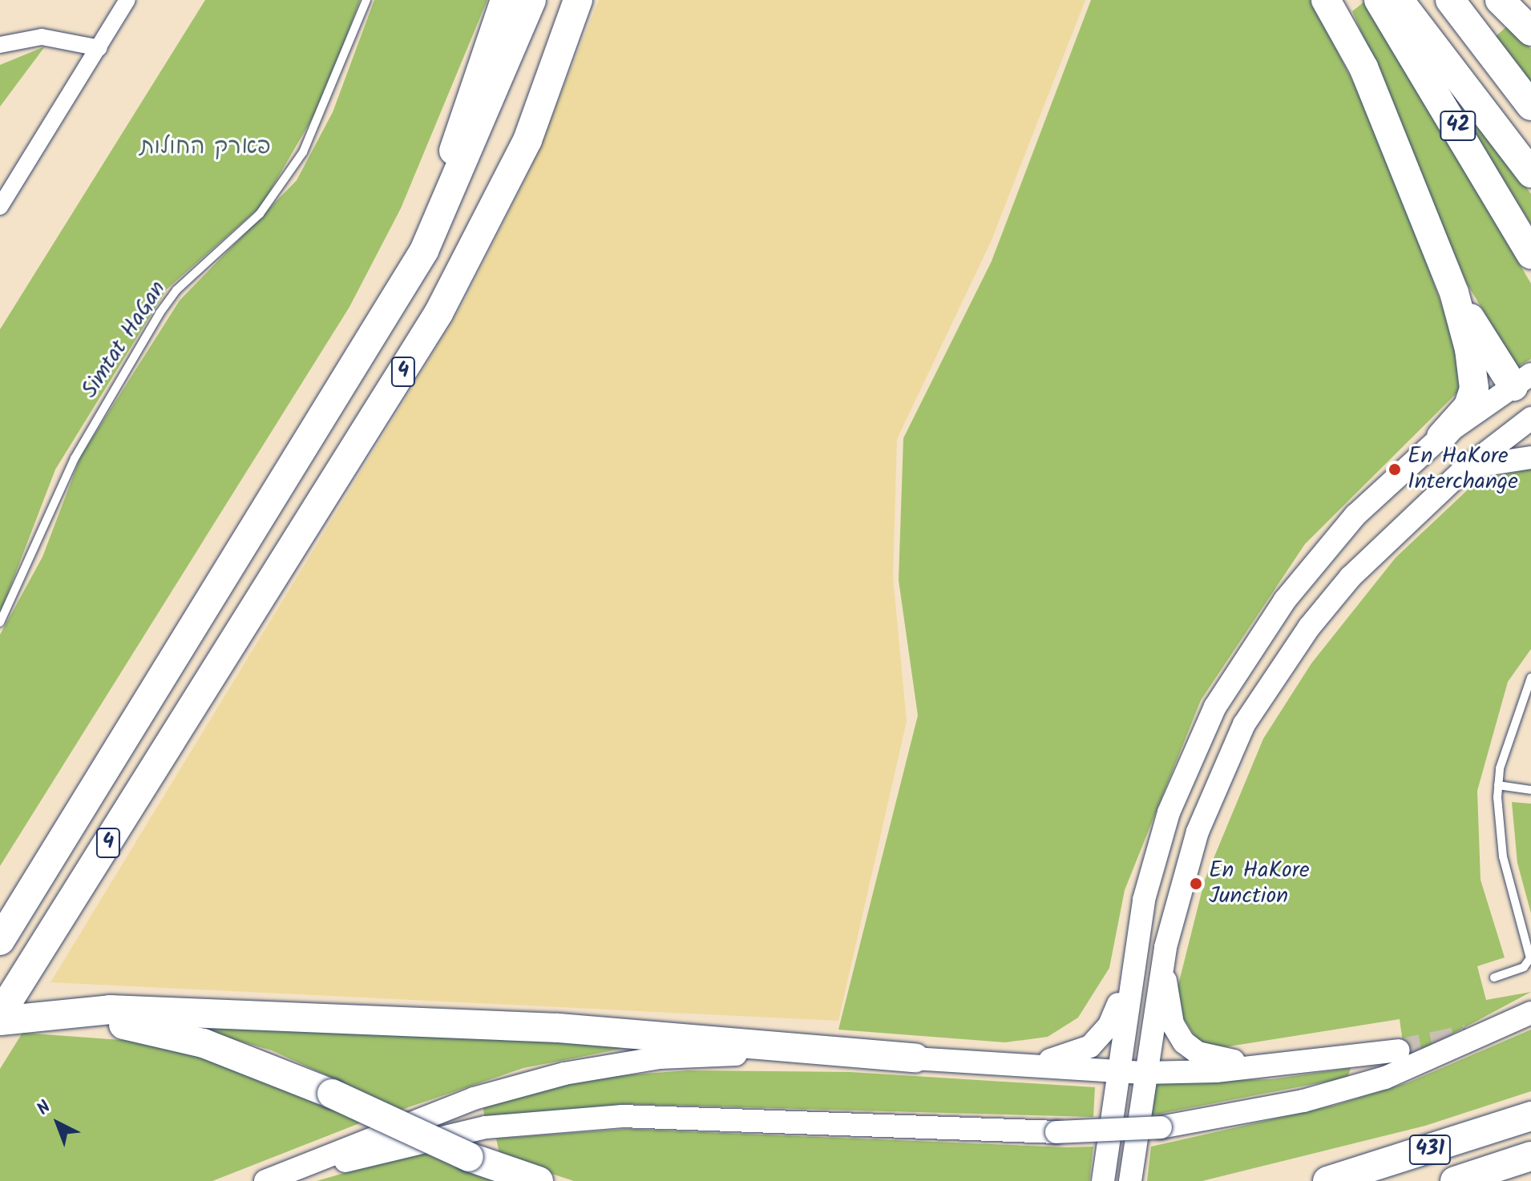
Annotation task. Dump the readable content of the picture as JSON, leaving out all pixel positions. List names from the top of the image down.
{
  "streets": {
    "highway": ["42", "4", "431"],
    "lane": ["Simtat HaGan"]
  },
  "parks": ["פארק החולות"],
  "places": ["En HaKore Interchange", "En HaKore Junction"],
  "north": "top left"
}
